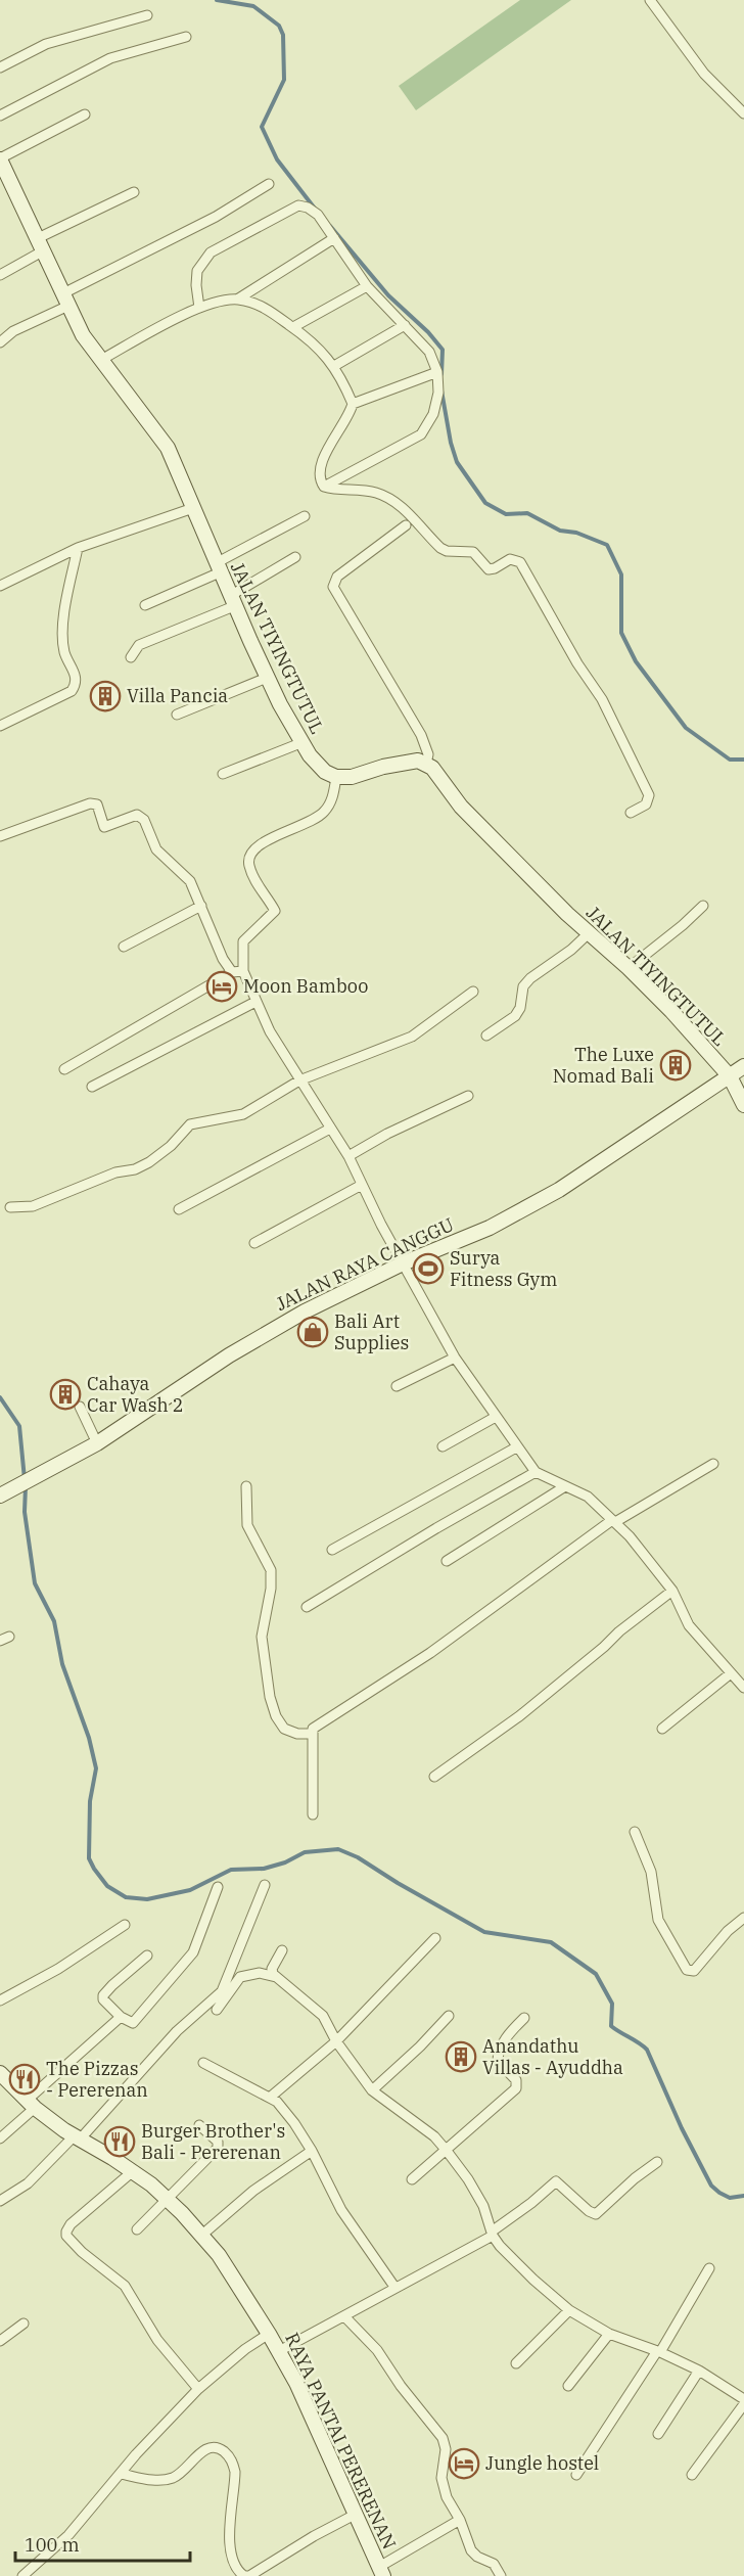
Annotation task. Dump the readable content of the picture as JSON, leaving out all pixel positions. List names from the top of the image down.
{
  "streets": {
    "street": ["JALAN TIYINGTUTUL", "JALAN RAYA CANGGU", "RAYA PANTAI PERERENAN"]
  },
  "crossings": [
    ["JALAN TIYINGTUTUL", "JALAN RAYA CANGGU"]
  ],
  "places": {
    "building": [
      "Villa Pancia",
      "The Luxe Nomad Bali",
      "Cahaya Car Wash 2",
      "Anandathu Villas - Ayuddha"
    ],
    "hotel": ["Moon Bamboo", "Jungle hostel"],
    "sports": ["Surya Fitness Gym"],
    "shop": ["Bali Art Supplies"],
    "restaurant": ["The Pizzas - Pererenan", "Burger Brother's Bali - Pererenan"]
  },
  "scale_bar": "100 m"
}
